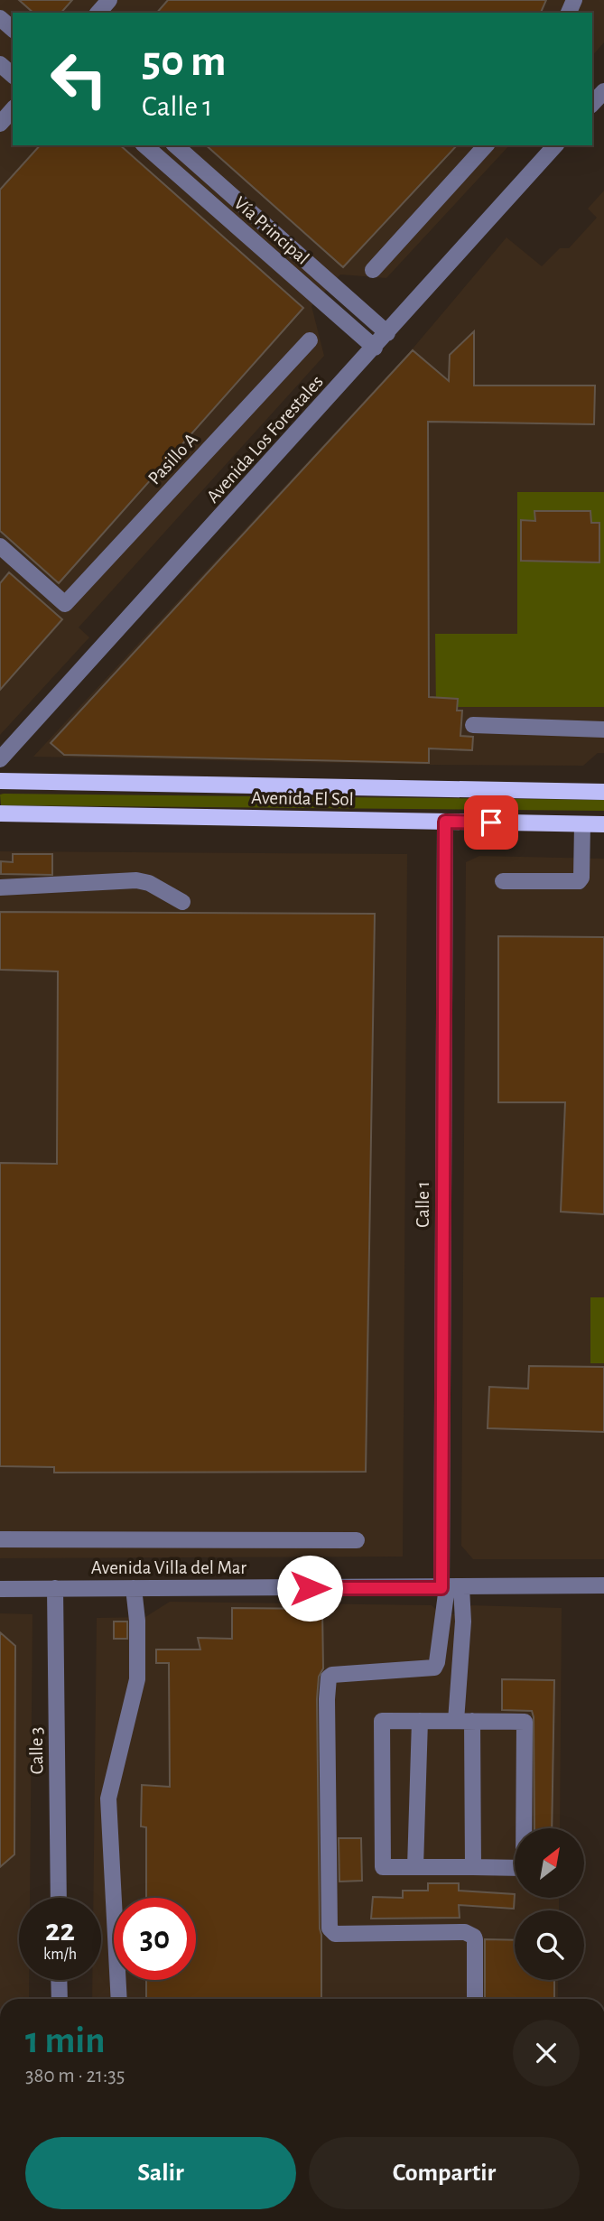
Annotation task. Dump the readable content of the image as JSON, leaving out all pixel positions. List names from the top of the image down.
{
  "streets": {
    "main road": ["Avenida El Sol"],
    "street": [
      "Vía Principal",
      "Avenida Los Forestales",
      "Pasillo A",
      "Calle 1",
      "Avenida Villa del Mar",
      "Calle 3"
    ]
  },
  "crossings": [
    ["Vía Principal", "Avenida Los Forestales"],
    ["Avenida El Sol", "Calle 1"],
    ["Calle 1", "Avenida Villa del Mar"],
    ["Avenida Villa del Mar", "Calle 3"]
  ],
  "north": "top right",
  "page": {
    "turn": ["50 m", "Calle 1"],
    "speed": "22 km/h",
    "limit": "30",
    "heading": ["1 min", "380 m · 21:35"],
    "buttons": ["Salir", "Compartir"]
  }
}
